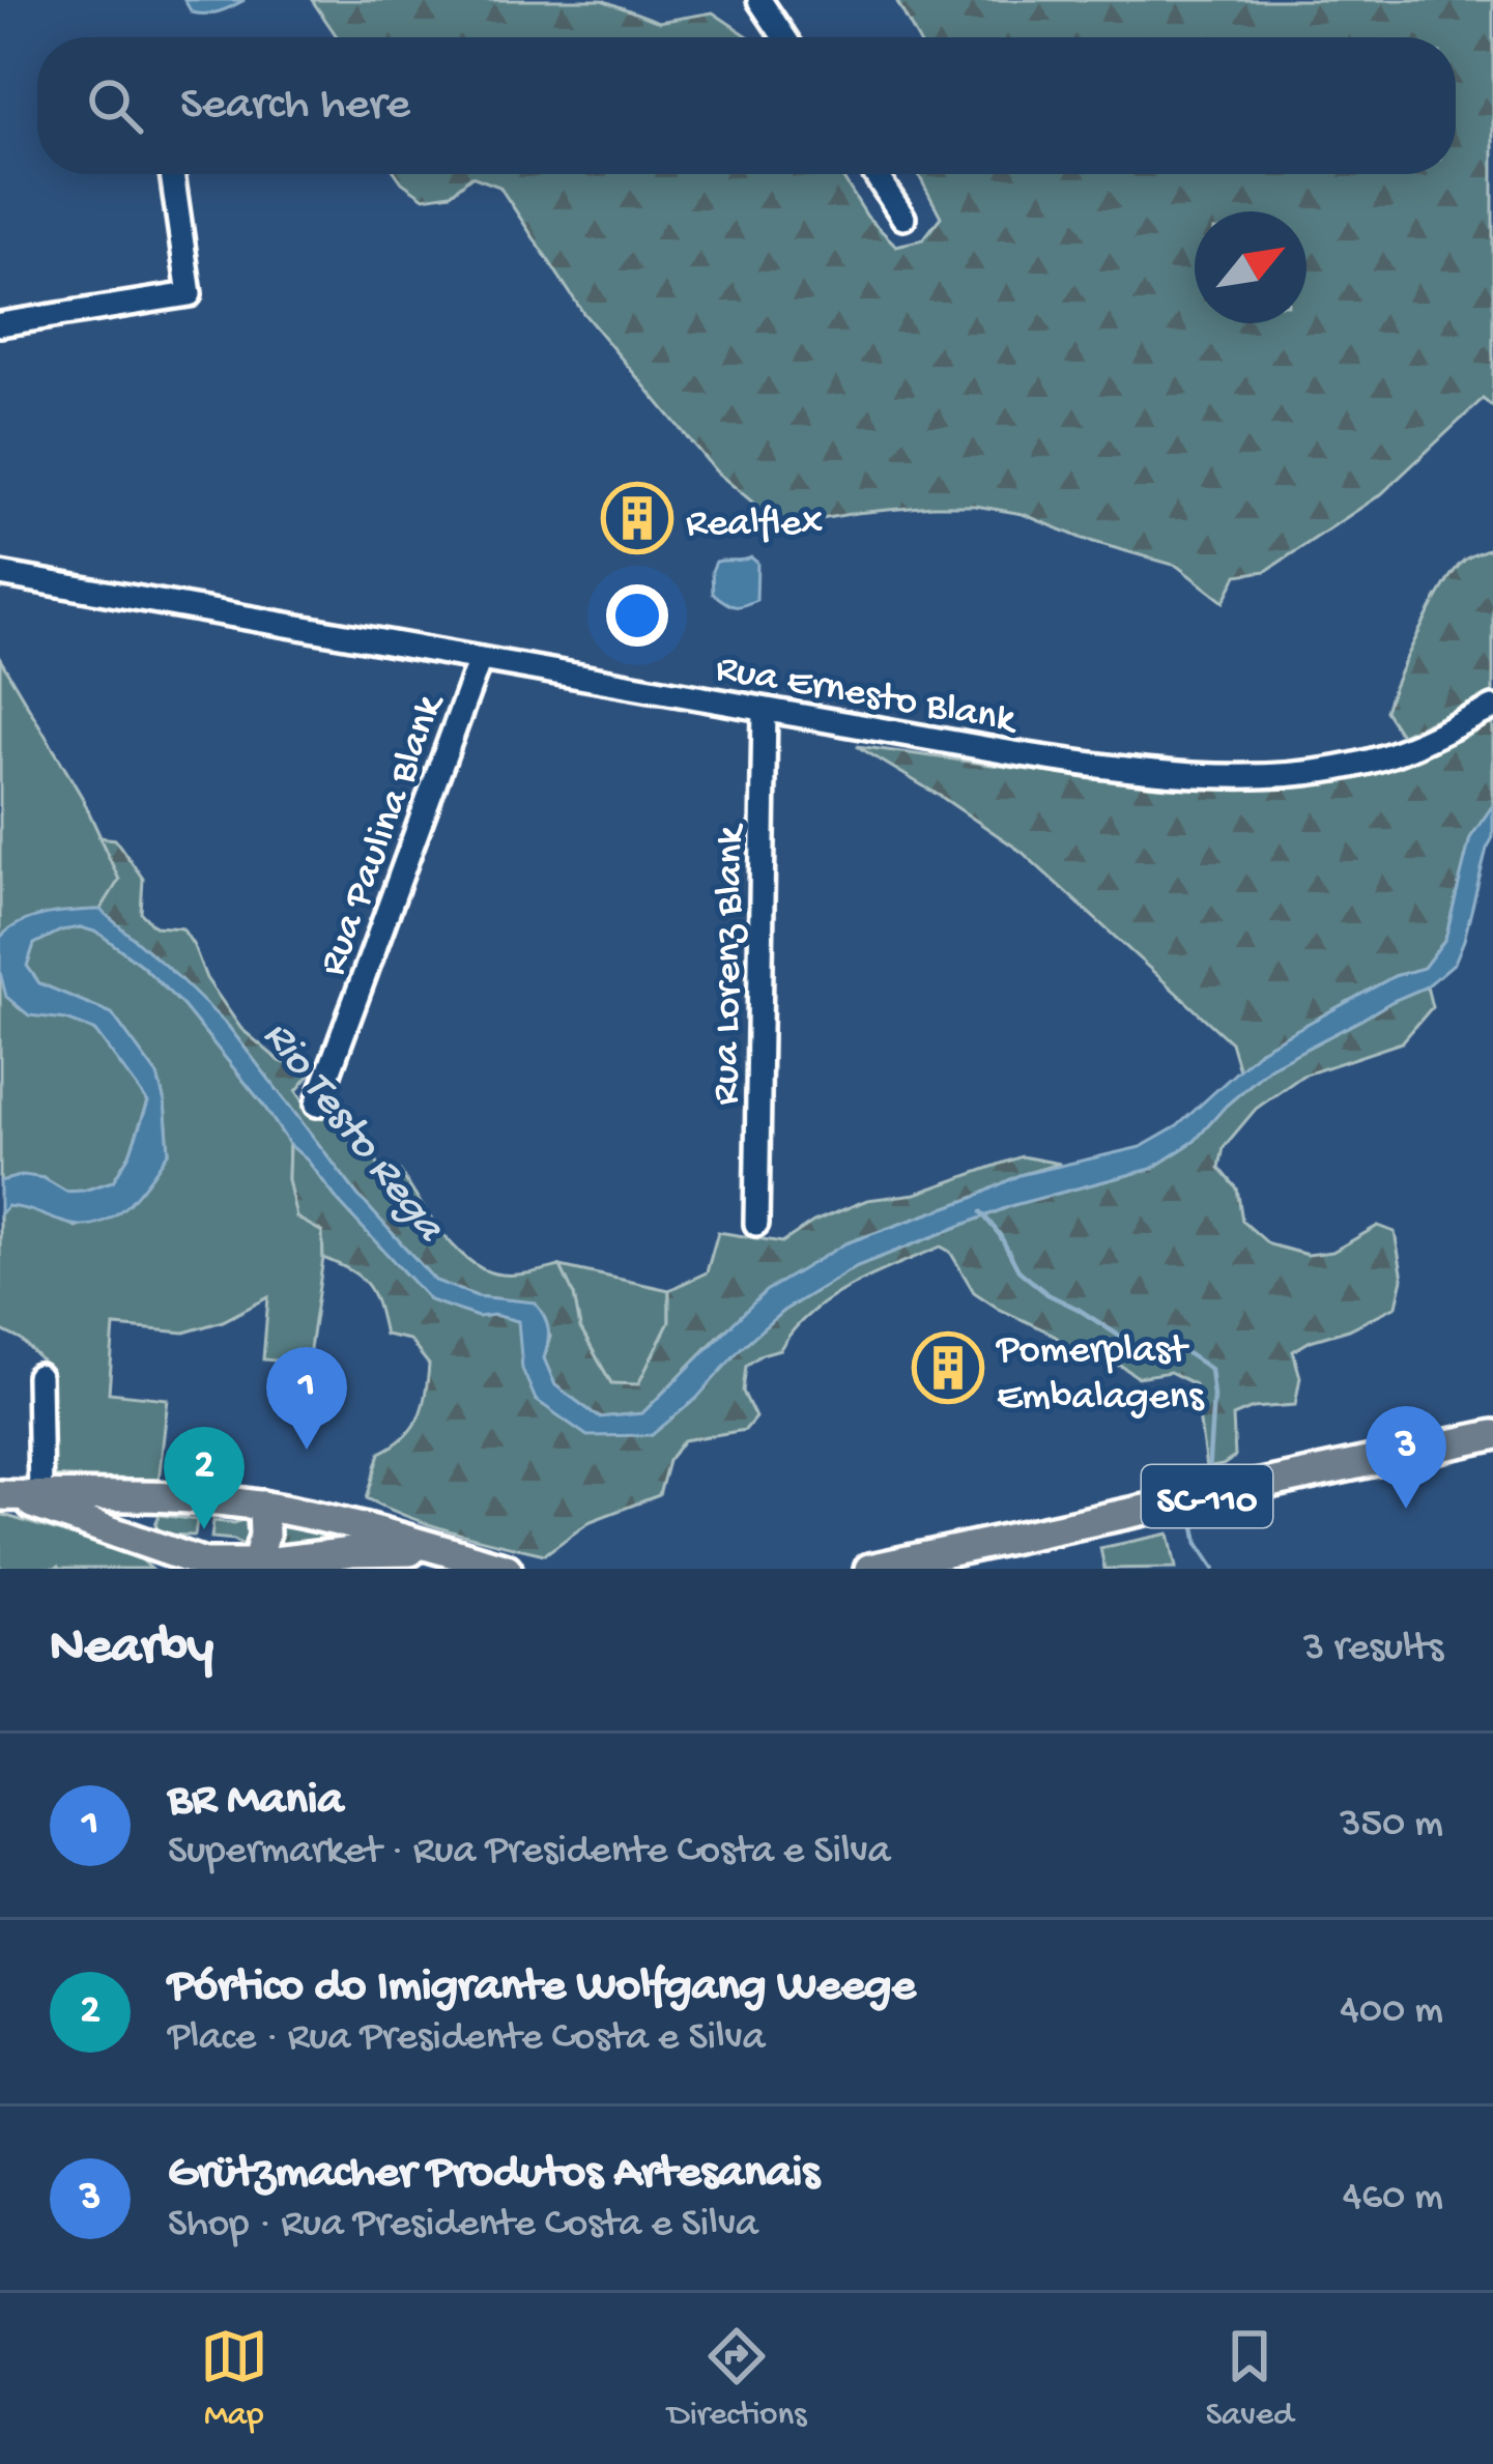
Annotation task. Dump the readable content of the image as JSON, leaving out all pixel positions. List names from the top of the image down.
{
  "streets": {
    "main road": ["SC-110"],
    "street": ["Rua Ernesto Blank", "Rua Paulina Blank", "Rua Lorenz Blank"]
  },
  "crossings": [
    ["Rua Ernesto Blank", "Rua Paulina Blank"],
    ["Rua Ernesto Blank", "Rua Lorenz Blank"]
  ],
  "water": ["Rio Testo Rega"],
  "places": {
    "building": ["Realflex", "Pomerplast Embalagens"]
  },
  "north": "top right",
  "page": {
    "search": "Search here",
    "pins": ["1", "3", "2"],
    "heading": ["Nearby", "3 results"],
    "list": [
      {
        "mark": "1",
        "name": "BR Mania",
        "note": "Supermarket · Rua Presidente Costa e Silva",
        "value": "350 m"
      },
      {
        "mark": "2",
        "name": "Pórtico do Imigrante Wolfgang Weege",
        "note": "Place · Rua Presidente Costa e Silva",
        "value": "400 m"
      },
      {
        "mark": "3",
        "name": "Grützmacher Produtos Artesanais",
        "note": "Shop · Rua Presidente Costa e Silva",
        "value": "460 m"
      }
    ],
    "nav": ["Map", "Directions", "Saved"]
  }
}
